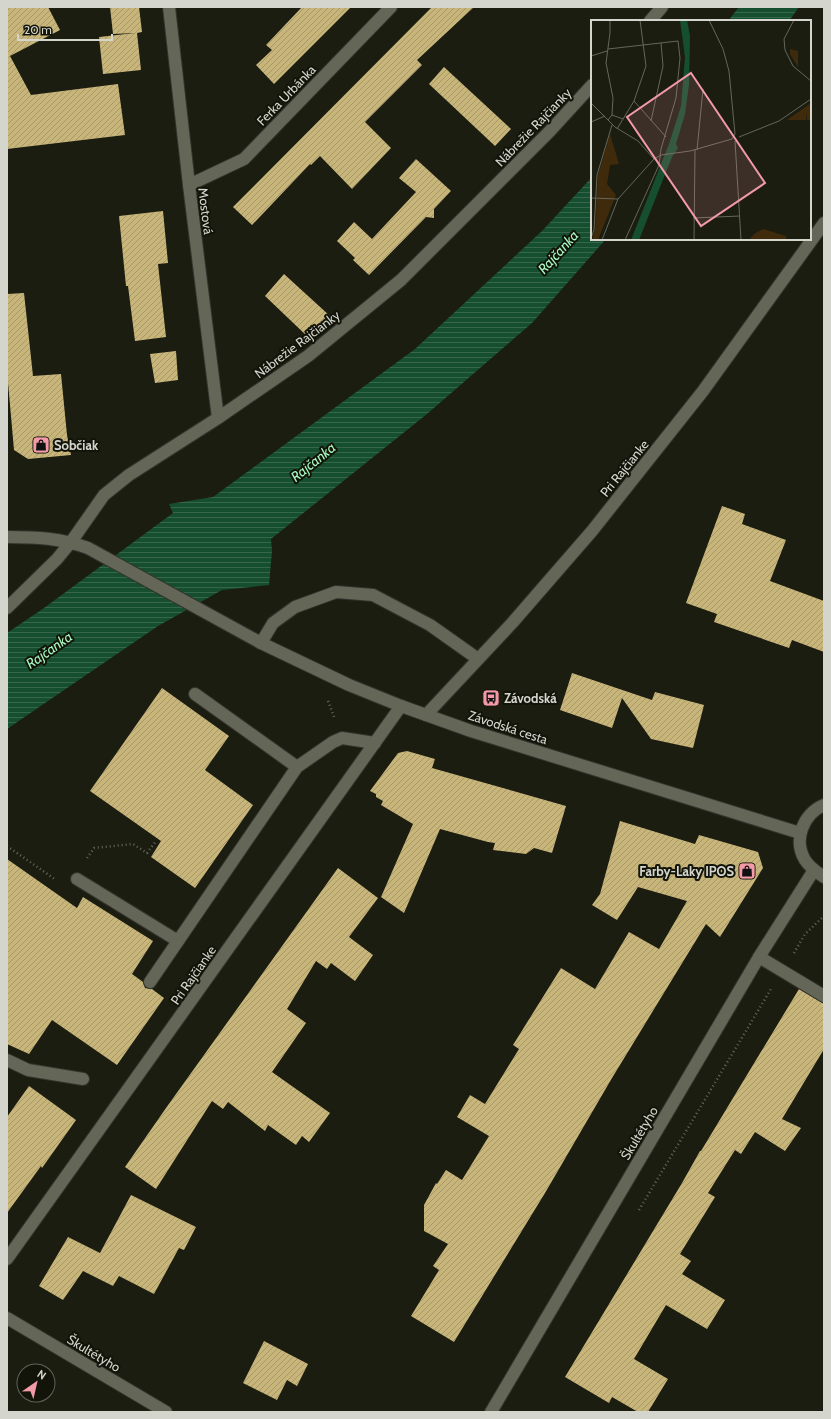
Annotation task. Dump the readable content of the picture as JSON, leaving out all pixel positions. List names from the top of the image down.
{
  "streets": {
    "street": [
      "Ferka Urbánka",
      "Nábrežie Rajčianky",
      "Mostová",
      "Pri Rajčianke",
      "Závodská cesta",
      "Škultétyho"
    ]
  },
  "crossings": [
    ["Ferka Urbánka", "Mostová"],
    ["Nábrežie Rajčianky", "Mostová"],
    ["Nábrežie Rajčianky", "Závodská cesta"],
    ["Pri Rajčianke", "Závodská cesta"]
  ],
  "water": ["Rajčanka"],
  "places": {
    "shop": ["Sobčiak", "Farby-Laky IPOS"],
    "bus stop": ["Závodská"]
  },
  "scale_bar": "20 m",
  "north": "top right"
}
